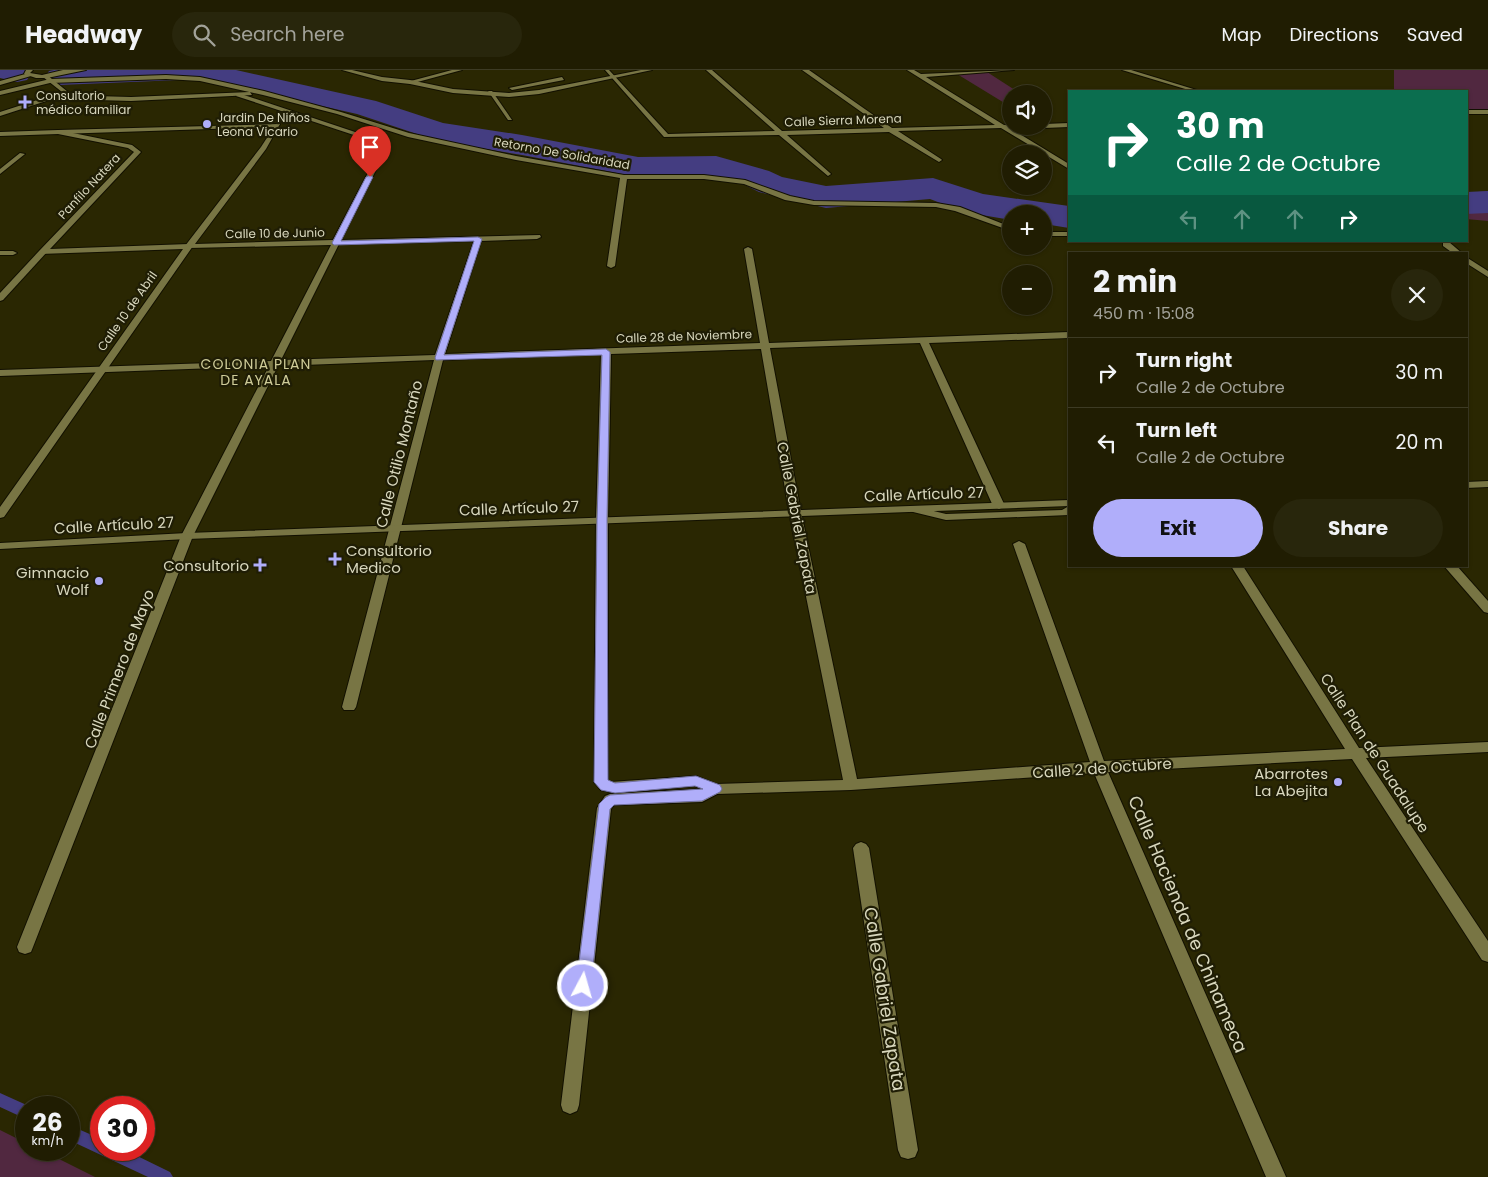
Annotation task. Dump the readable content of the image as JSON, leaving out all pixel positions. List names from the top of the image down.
{
  "streets": {
    "street": [
      "Calle Sierra Morena",
      "Retorno De Solidaridad",
      "Panfilo Natera",
      "Calle 10 de Junio",
      "Calle 10 de Abril",
      "Calle 28 de Noviembre",
      "Calle Otilio Montaño",
      "Calle Artículo 27",
      "Calle Gabriel Zapata",
      "Calle Primero de Mayo",
      "Calle Plan de Guadalupe",
      "Calle 2 de Octubre",
      "Calle Hacienda de Chinameca"
    ]
  },
  "crossings": [
    ["Panfilo Natera", "Calle 10 de Junio"],
    ["Panfilo Natera", "Calle 10 de Abril"],
    ["Calle 10 de Junio", "Calle 10 de Abril"],
    ["Calle 10 de Junio", "Calle Otilio Montaño"],
    ["Calle 10 de Junio", "Calle Primero de Mayo"],
    ["Calle 10 de Abril", "Calle 28 de Noviembre"],
    ["Calle 28 de Noviembre", "Calle Otilio Montaño"],
    ["Calle 28 de Noviembre", "Calle Gabriel Zapata"],
    ["Calle 28 de Noviembre", "Calle Primero de Mayo"],
    ["Calle Otilio Montaño", "Calle Artículo 27"],
    ["Calle Artículo 27", "Calle Gabriel Zapata"],
    ["Calle Artículo 27", "Calle Primero de Mayo"],
    ["Calle Artículo 27", "Calle 2 de Octubre"],
    ["Calle Gabriel Zapata", "Calle 2 de Octubre"],
    ["Calle Plan de Guadalupe", "Calle 2 de Octubre"],
    ["Calle 2 de Octubre", "Calle Hacienda de Chinameca"]
  ],
  "districts": ["COLONIA PLAN DE AYALA"],
  "places": {
    "health": ["Consultorio médico familiar", "Consultorio Medico", "Consultorio"],
    "other": ["Jardin De Niños Leona Vicario", "Gimnacio Wolf", "Abarrotes La Abejita"]
  },
  "page": {
    "header": "Headway",
    "search": "Search here",
    "nav": ["Map", "Directions", "Saved"],
    "map_buttons": ["+", "−"],
    "turn": ["30 m", "Calle 2 de Octubre"],
    "heading": ["2 min", "450 m · 15:08"],
    "list": [
      {
        "name": "Turn right",
        "note": "Calle 2 de Octubre",
        "value": "30 m"
      },
      {
        "name": "Turn left",
        "note": "Calle 2 de Octubre",
        "value": "20 m"
      }
    ],
    "buttons": ["Exit", "Share"],
    "speed": "26 km/h",
    "limit": "30"
  }
}
